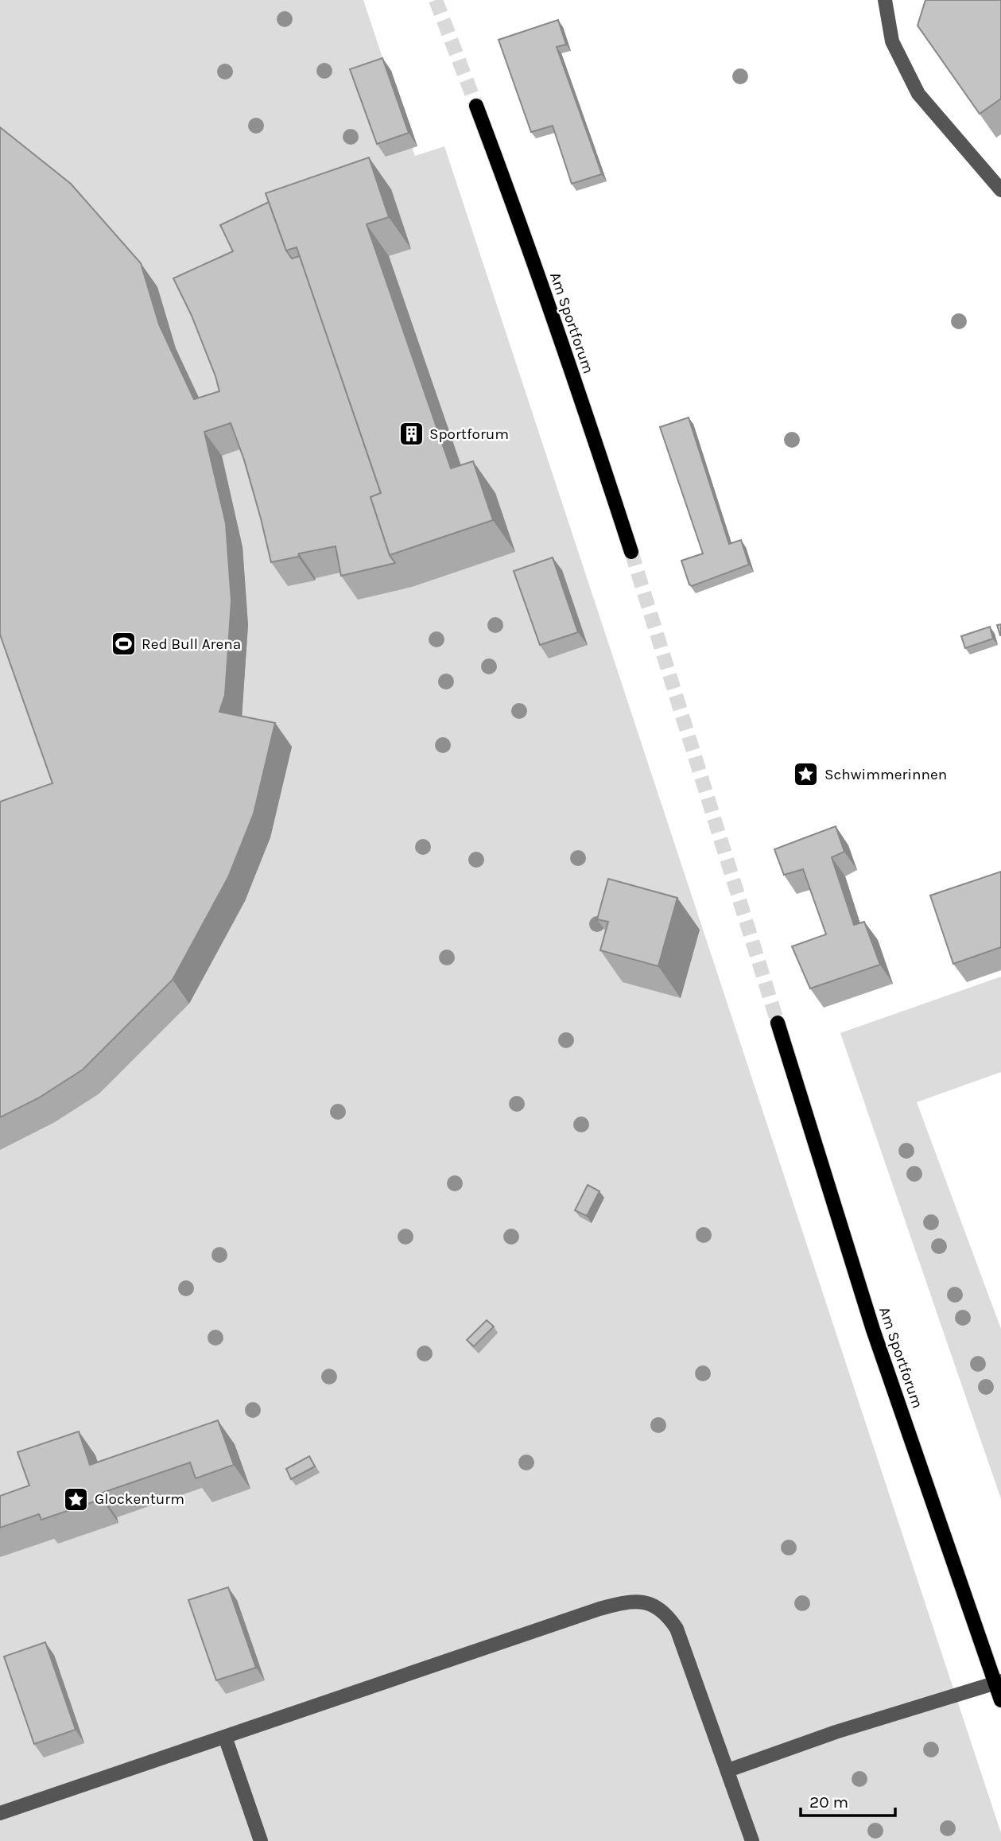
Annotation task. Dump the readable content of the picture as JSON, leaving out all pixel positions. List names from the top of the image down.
{
  "streets": {
    "main road": ["Am Sportforum"]
  },
  "places": {
    "building": ["Sportforum"],
    "sports": ["Red Bull Arena"],
    "place": ["Schwimmerinnen", "Glockenturm"]
  },
  "scale_bar": "20 m"
}
